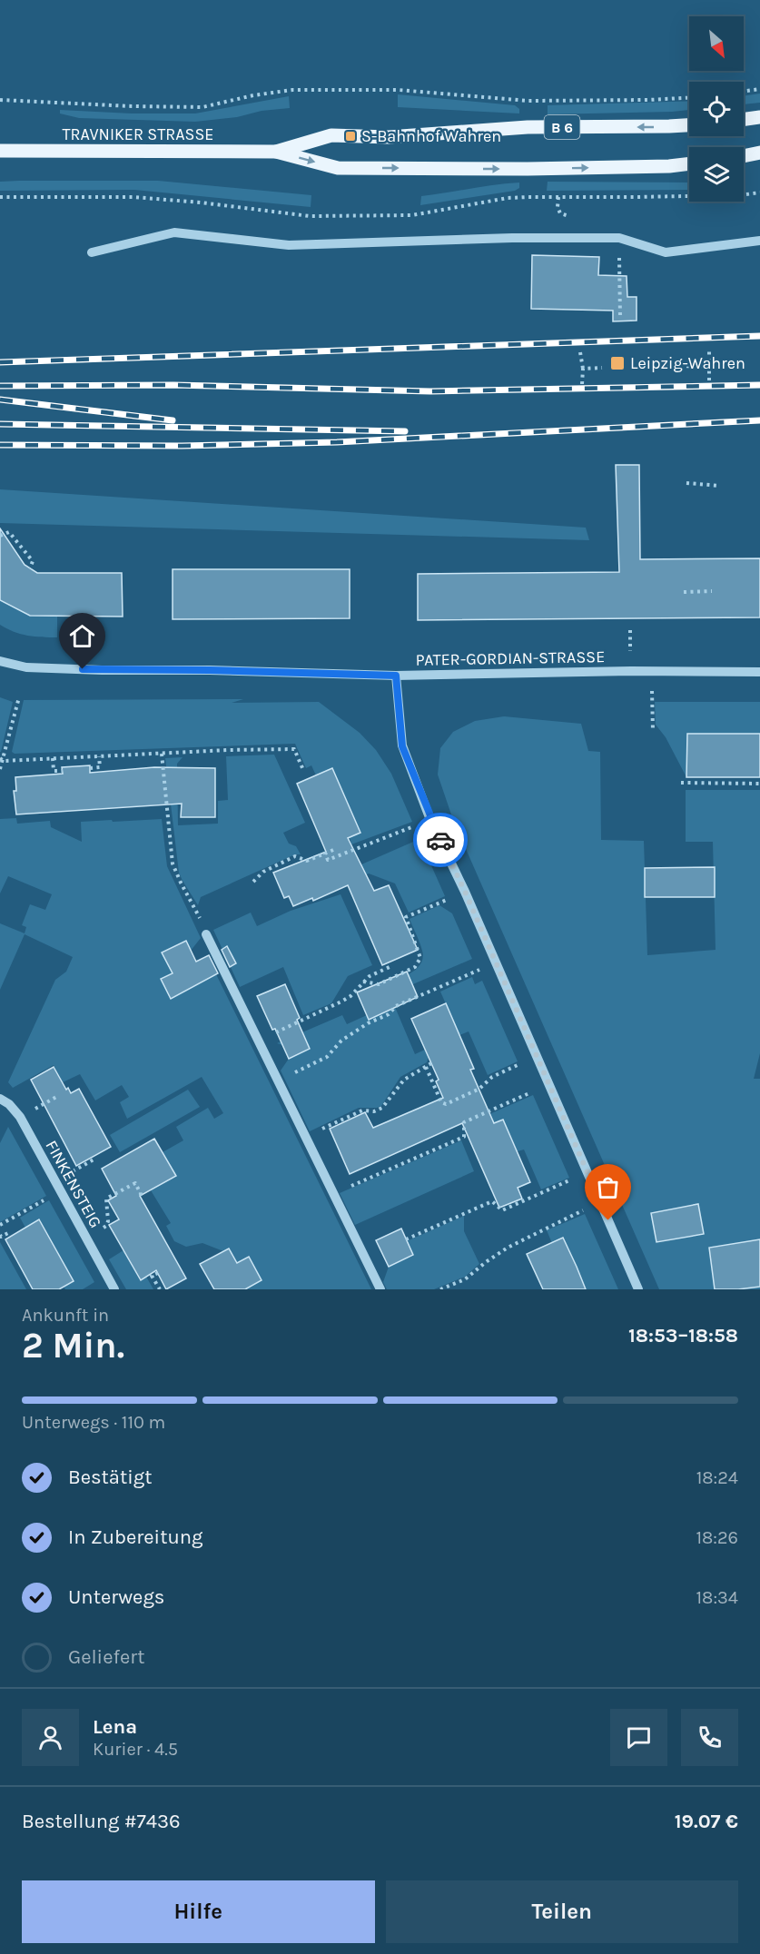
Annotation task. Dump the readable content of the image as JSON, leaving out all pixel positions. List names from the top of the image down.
{
  "streets": {
    "main road": ["B 6", "TRAVNIKER STRASSE"],
    "street": ["PATER-GORDIAN-STRASSE", "FINKENSTEIG"]
  },
  "places": {
    "transit": ["S-Bahnhof Wahren", "Leipzig-Wahren"]
  },
  "north": "bottom right",
  "page": {
    "heading": ["2 Min.", "Ankunft in", "18:53–18:58"],
    "panel": [
      "Lena",
      "Kurier · 4.5",
      "Bestellung #7436",
      "19.07 €"
    ],
    "bar": "Unterwegs · 110 m",
    "list": [
      ["Bestätigt", "18:24"],
      ["In Zubereitung", "18:26"],
      ["Unterwegs", "18:34"],
      "Geliefert"
    ],
    "buttons": ["Hilfe", "Teilen"]
  }
}
